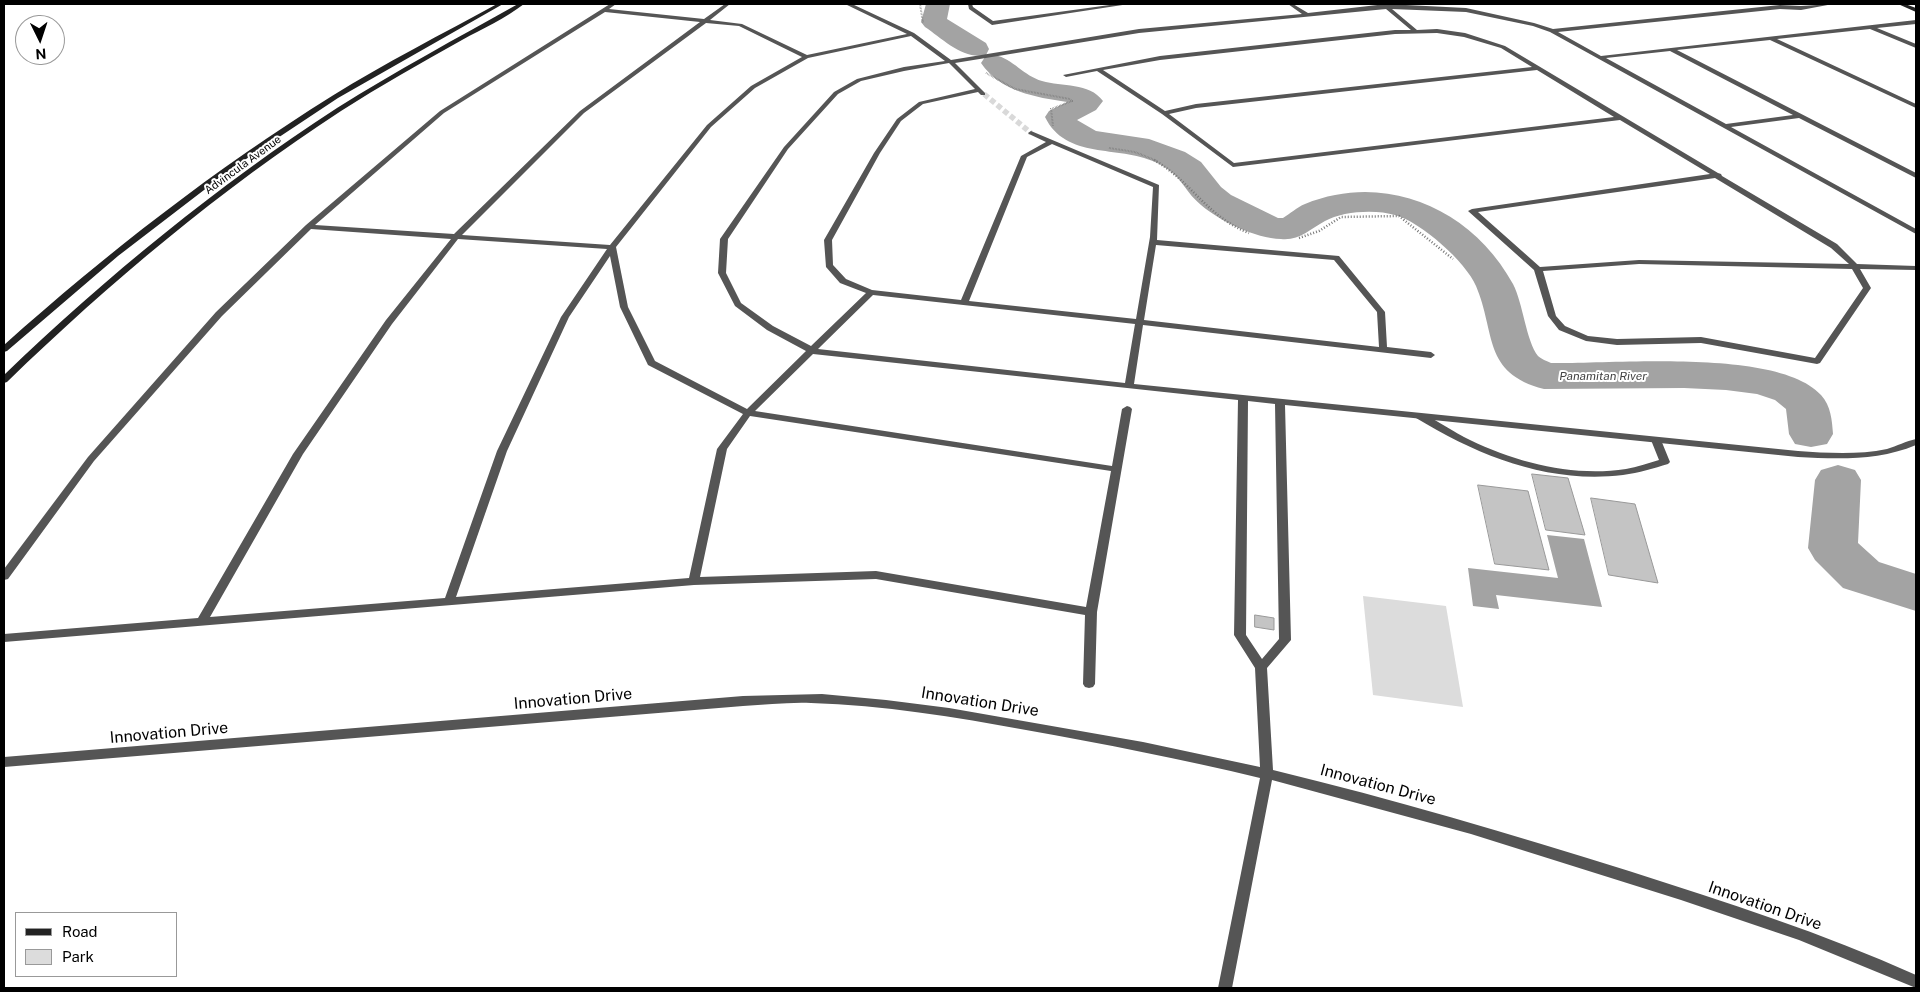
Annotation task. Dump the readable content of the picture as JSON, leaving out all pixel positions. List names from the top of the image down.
{
  "streets": {
    "main road": ["Advincula Avenue"],
    "street": ["Innovation Drive"]
  },
  "water": ["Panamitan River"],
  "legend": ["Road", "Park"],
  "north": "bottom"
}
